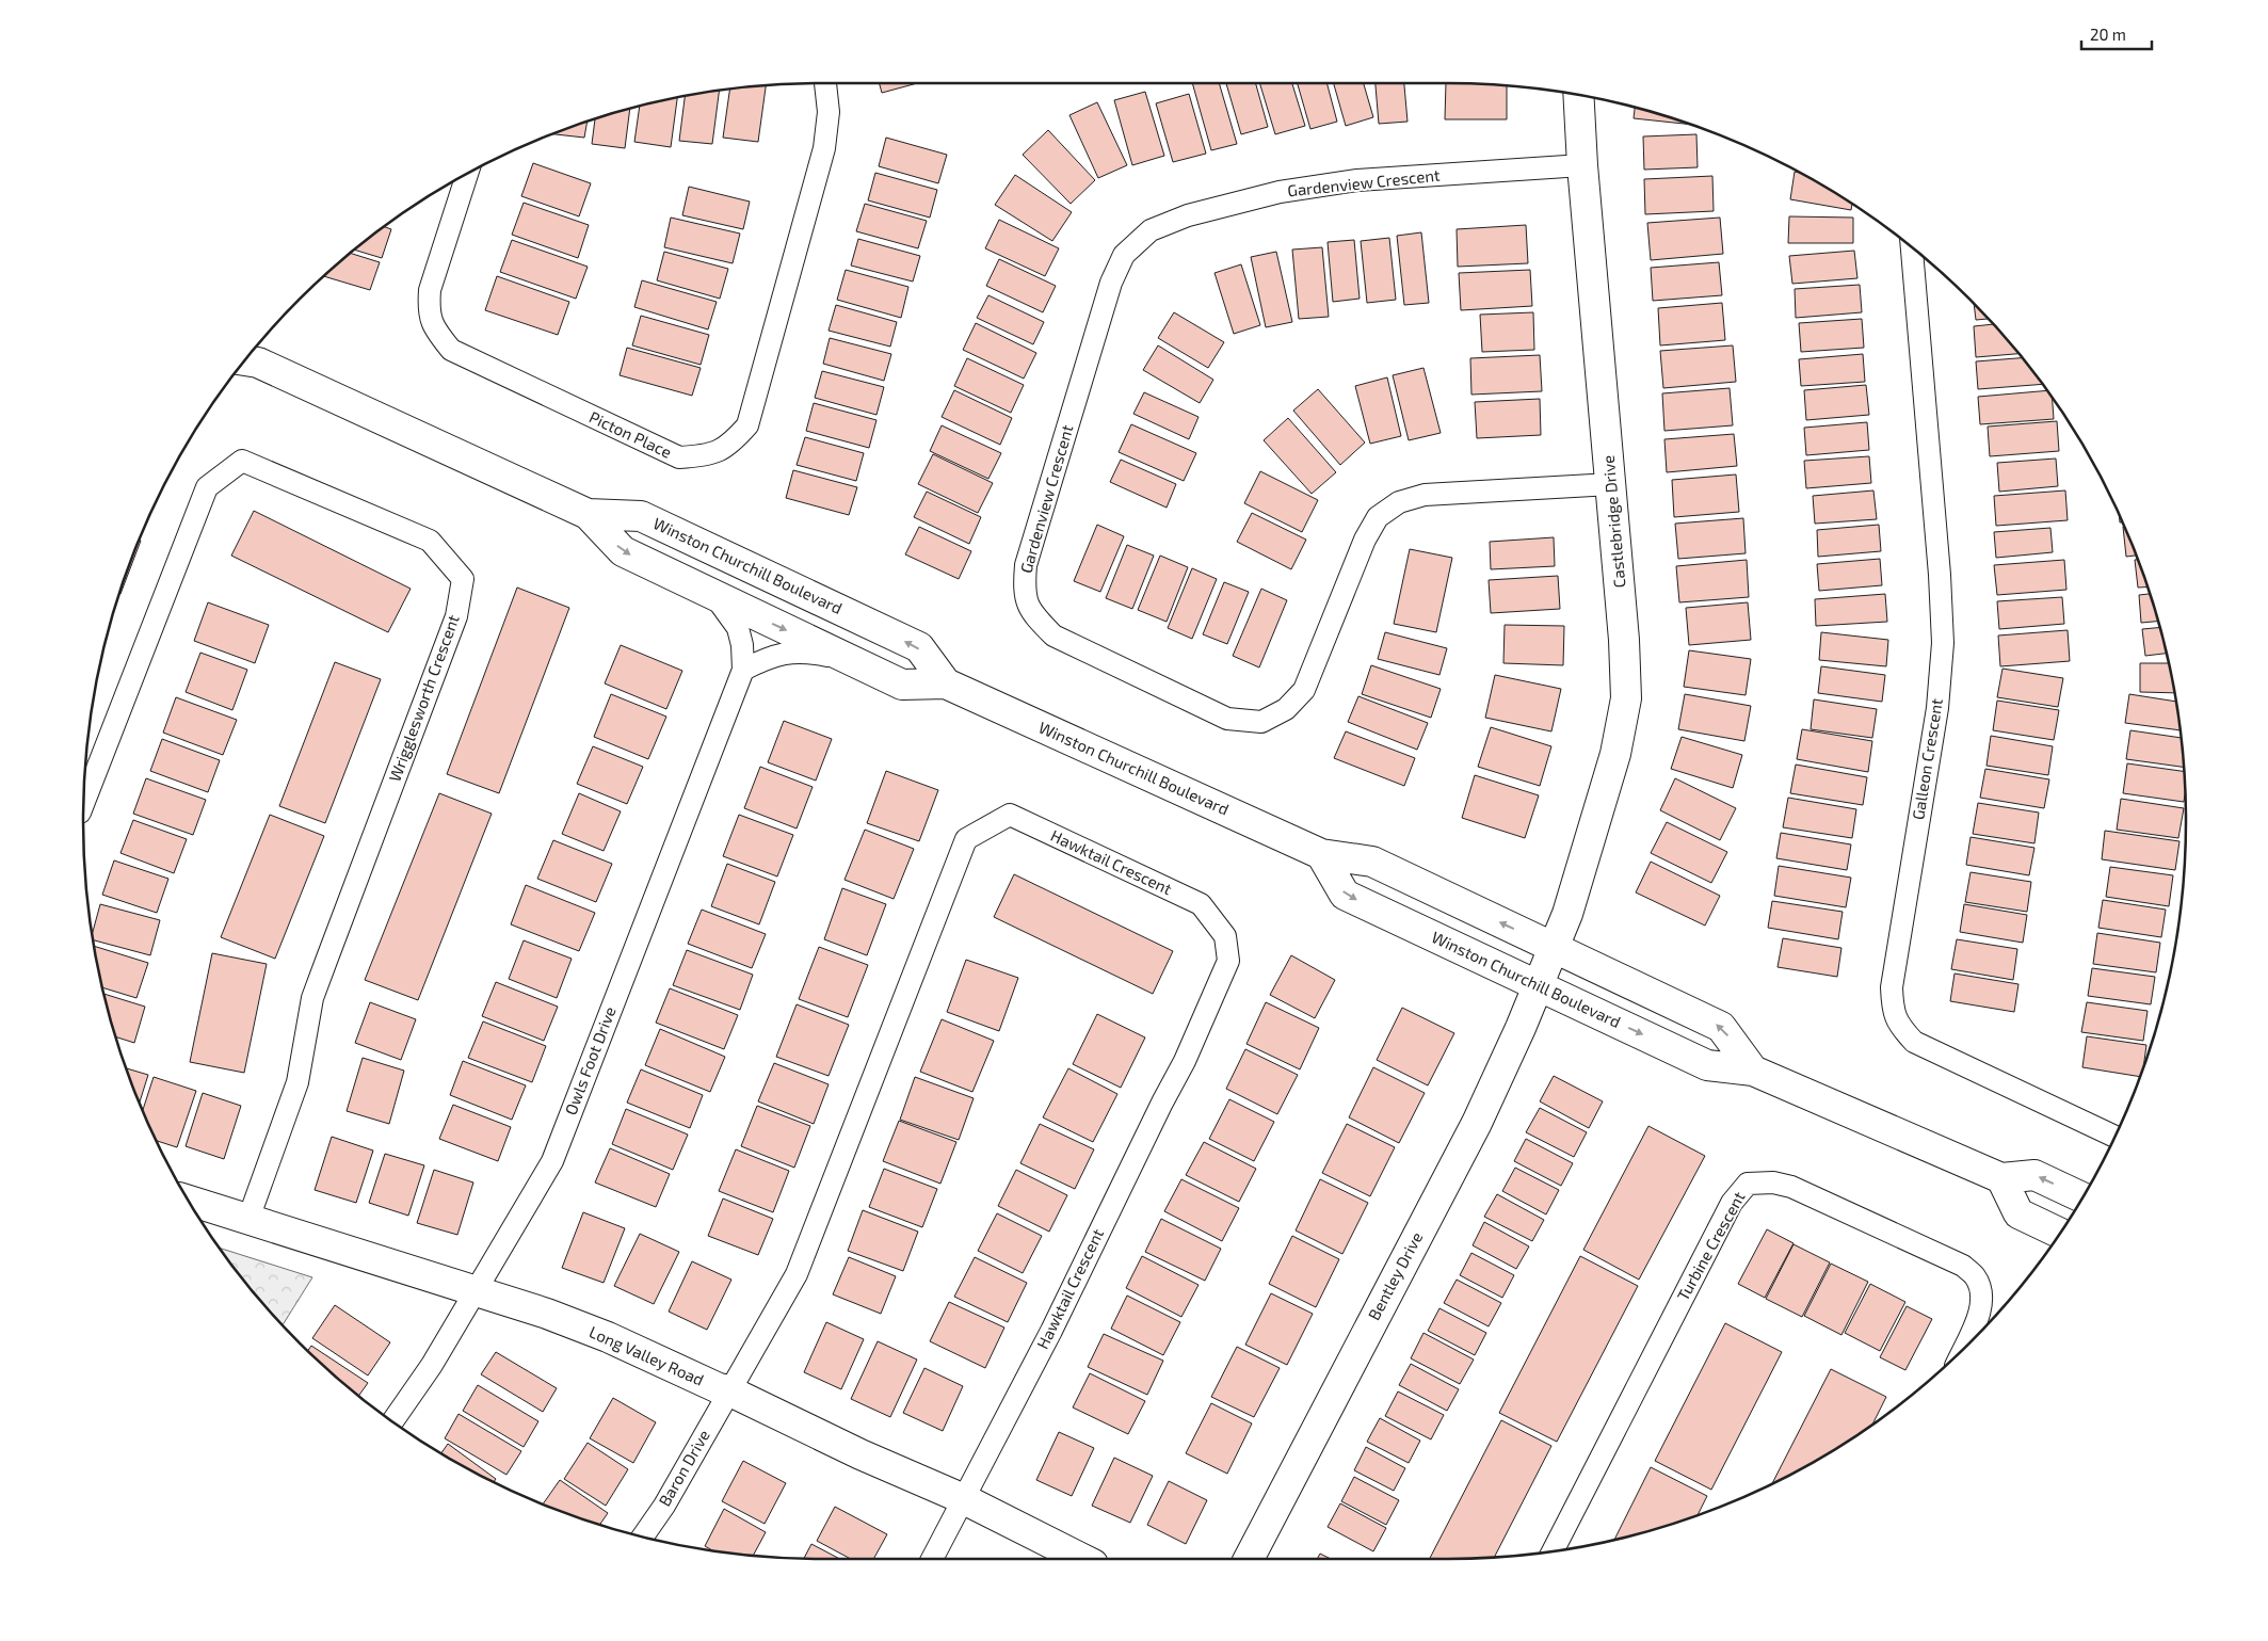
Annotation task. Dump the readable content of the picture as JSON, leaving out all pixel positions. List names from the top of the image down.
{
  "streets": {
    "main road": [
      "Castlebridge Drive",
      "Winston Churchill Boulevard",
      "Bentley Drive",
      "Long Valley Road"
    ],
    "street": [
      "Gardenview Crescent",
      "Picton Place",
      "Wrigglesworth Crescent",
      "Galleon Crescent",
      "Hawktail Crescent",
      "Owls Foot Drive",
      "Turbine Crescent",
      "Baron Drive"
    ]
  },
  "crossings": [
    ["Gardenview Crescent", "Castlebridge Drive"],
    ["Castlebridge Drive", "Winston Churchill Boulevard"],
    ["Castlebridge Drive", "Bentley Drive"],
    ["Winston Churchill Boulevard", "Owls Foot Drive"],
    ["Winston Churchill Boulevard", "Bentley Drive"],
    ["Wrigglesworth Crescent", "Long Valley Road"],
    ["Hawktail Crescent", "Long Valley Road"],
    ["Hawktail Crescent", "Baron Drive"],
    ["Owls Foot Drive", "Long Valley Road"],
    ["Long Valley Road", "Baron Drive"]
  ],
  "scale_bar": "20 m"
}
